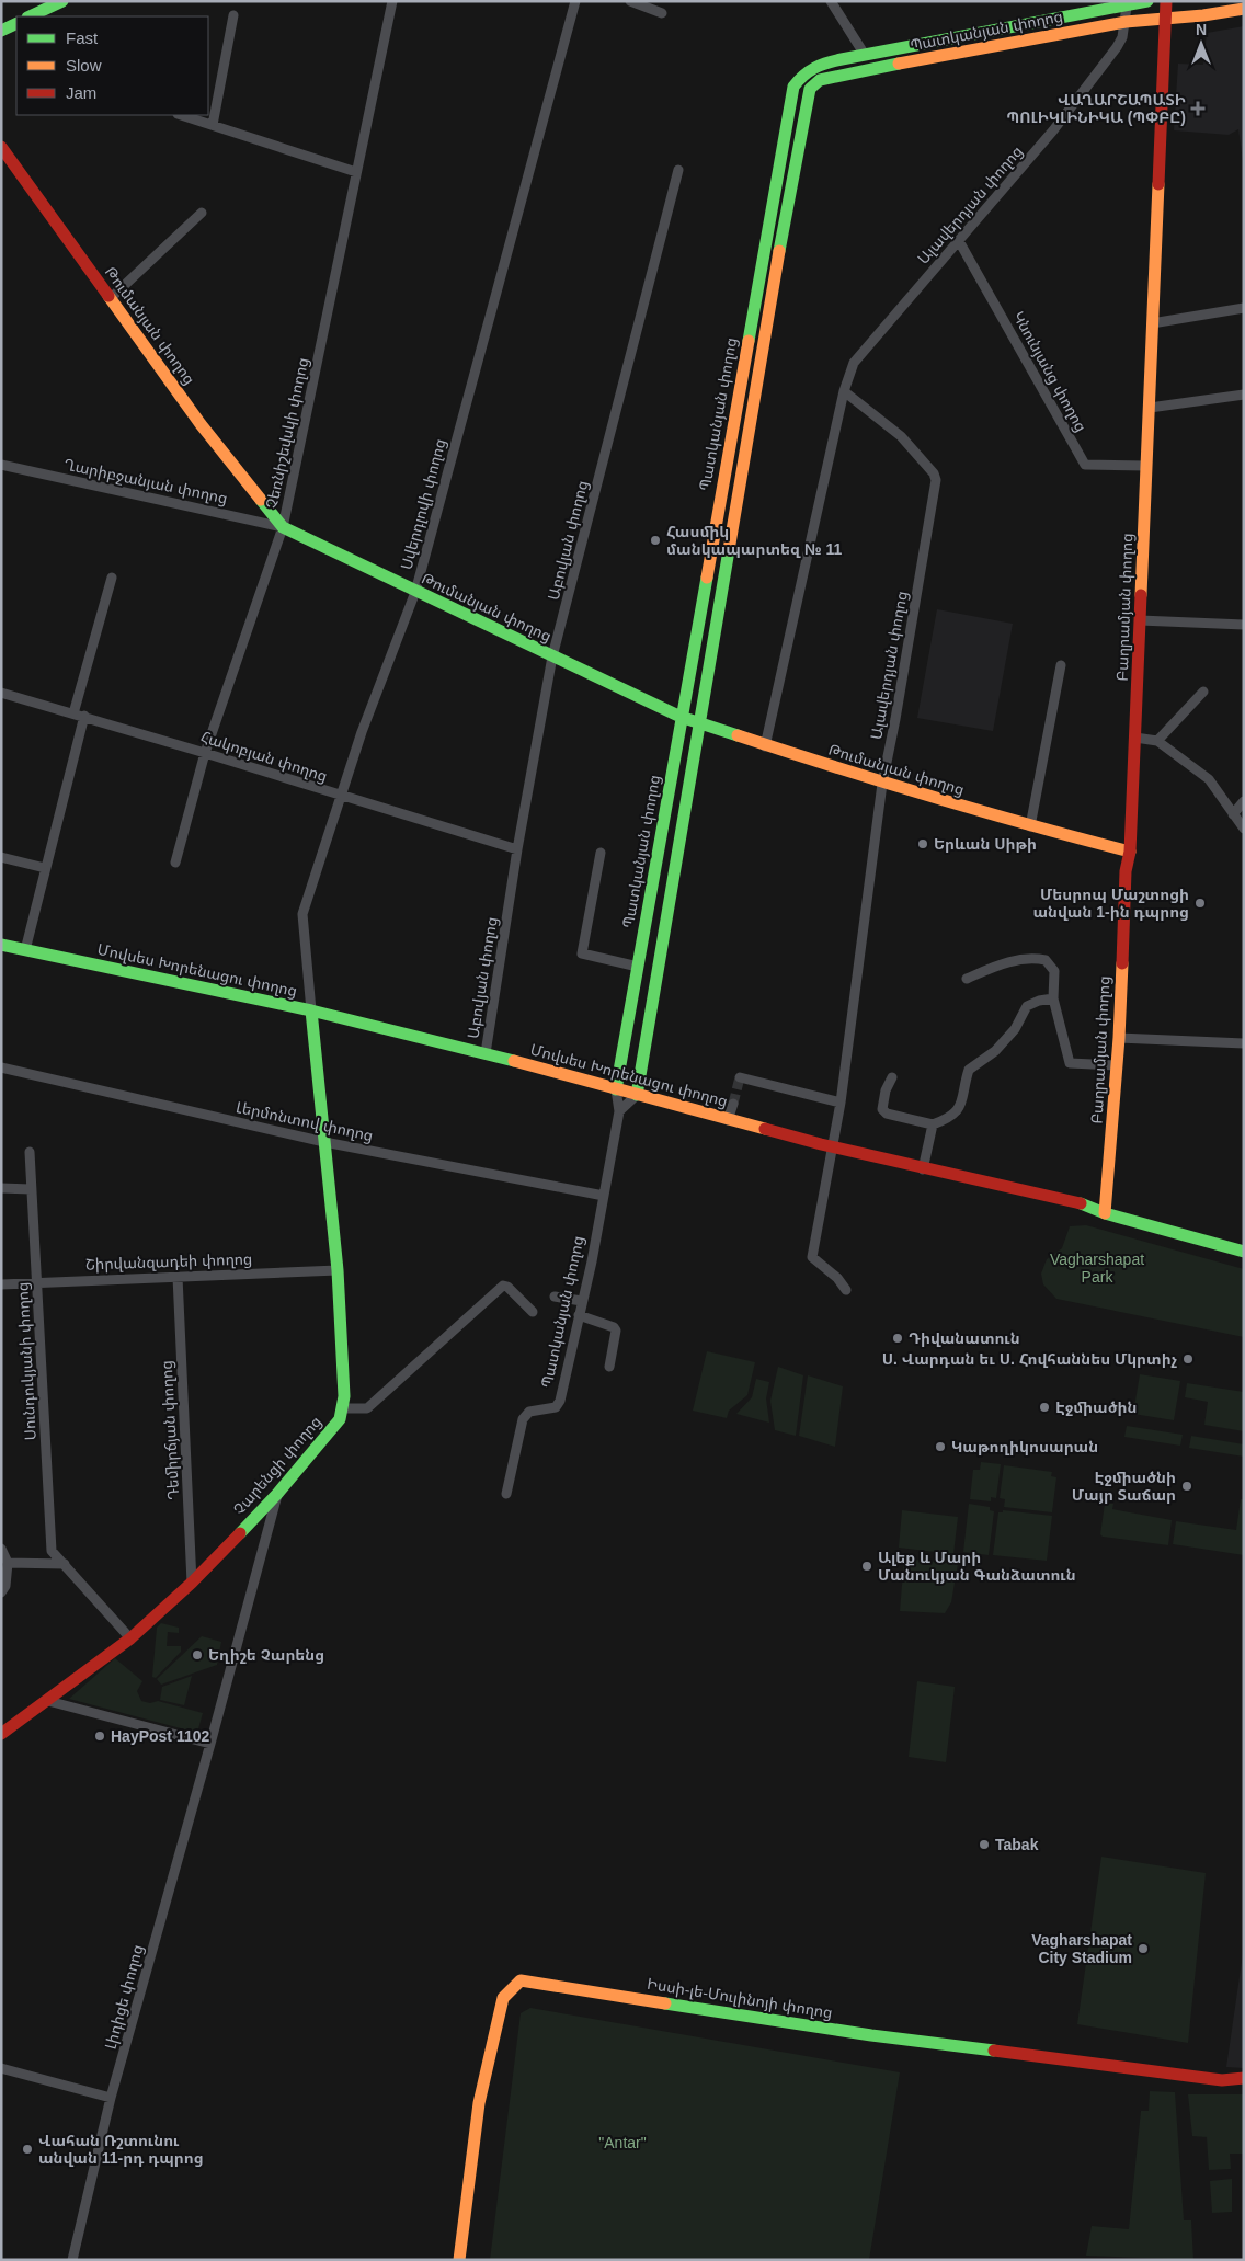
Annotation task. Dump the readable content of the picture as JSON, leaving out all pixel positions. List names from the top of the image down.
{
  "streets": {
    "main road": [
      "Պատկանյան փողոց",
      "Թումանյան փողոց",
      "Բաղրամյան փողոց",
      "Մովսես Խորենացու փողոց",
      "Չարենցի փողոց",
      "Իսսի-լե-Մուլինոյի փողոց"
    ],
    "street": [
      "Ալավերդյան փողոց",
      "Կնունյանց փողոց",
      "Չեռնիշեվսկի փողոց",
      "Ղարիբջանյան փողոց",
      "Սվերդլովի փողոց",
      "Աբովյան փողոց",
      "Հակոբյան փողոց",
      "Լերմոնտով փողոց",
      "Շիրվանզադեի փողոց",
      "Սունդուկյանի փողոց",
      "Դեմիրճյան փողոց",
      "Լիդիցե փողոց"
    ]
  },
  "crossings": [
    ["Պատկանյան փողոց", "Ալավերդյան փողոց"],
    ["Պատկանյան փողոց", "Թումանյան փողոց"],
    ["Պատկանյան փողոց", "Բաղրամյան փողոց"],
    ["Պատկանյան փողոց", "Մովսես Խորենացու փողոց"],
    ["Պատկանյան փողոց", "Լերմոնտով փողոց"],
    ["Ալավերդյան փողոց", "Թումանյան փողոց"],
    ["Ալավերդյան փողոց", "Կնունյանց փողոց"],
    ["Ալավերդյան փողոց", "Մովսես Խորենացու փողոց"],
    ["Թումանյան փողոց", "Չեռնիշեվսկի փողոց"],
    ["Թումանյան փողոց", "Ղարիբջանյան փողոց"],
    ["Թումանյան փողոց", "Սվերդլովի փողոց"],
    ["Թումանյան փողոց", "Աբովյան փողոց"],
    ["Թումանյան փողոց", "Բաղրամյան փողոց"],
    ["Կնունյանց փողոց", "Բաղրամյան փողոց"],
    ["Չեռնիշեվսկի փողոց", "Ղարիբջանյան փողոց"],
    ["Չեռնիշեվսկի փողոց", "Հակոբյան փողոց"],
    ["Սվերդլովի փողոց", "Հակոբյան փողոց"],
    ["Սվերդլովի փողոց", "Մովսես Խորենացու փողոց"],
    ["Աբովյան փողոց", "Հակոբյան փողոց"],
    ["Աբովյան փողոց", "Մովսես Խորենացու փողոց"],
    ["Բաղրամյան փողոց", "Մովսես Խորենացու փողոց"],
    ["Շիրվանզադեի փողոց", "Սունդուկյանի փողոց"],
    ["Շիրվանզադեի փողոց", "Դեմիրճյան փողոց"],
    ["Սունդուկյանի փողոց", "Չարենցի փողոց"],
    ["Դեմիրճյան փողոց", "Չարենցի փողոց"],
    ["Չարենցի փողոց", "Լիդիցե փողոց"]
  ],
  "parks": ["Vagharshapat Park", "\"Antar\""],
  "places": {
    "health": ["ՎԱՂԱՐՇԱՊԱՏԻ ՊՈԼԻԿԼԻՆԻԿԱ (ՊՓԲԸ)"],
    "other": [
      "Հասմիկ մանկապարտեզ № 11",
      "Երևան Սիթի",
      "Մեսրոպ Մաշտոցի անվան 1-ին դպրոց",
      "Դիվանատուն",
      "Ս. Վարդան եւ Ս. Հովհաննես Մկրտիչ",
      "Էջմիածին",
      "Կաթողիկոսարան",
      "Էջմիածնի Մայր Տաճար",
      "Ալեք և Մարի Մանուկյան Գանձատուն",
      "Եղիշե Չարենց",
      "HayPost 1102",
      "Tabak",
      "Vagharshapat City Stadium",
      "Վահան Ռշտունու անվան 11-րդ դպրոց"
    ]
  },
  "legend": ["Fast", "Slow", "Jam"],
  "north": "top"
}
